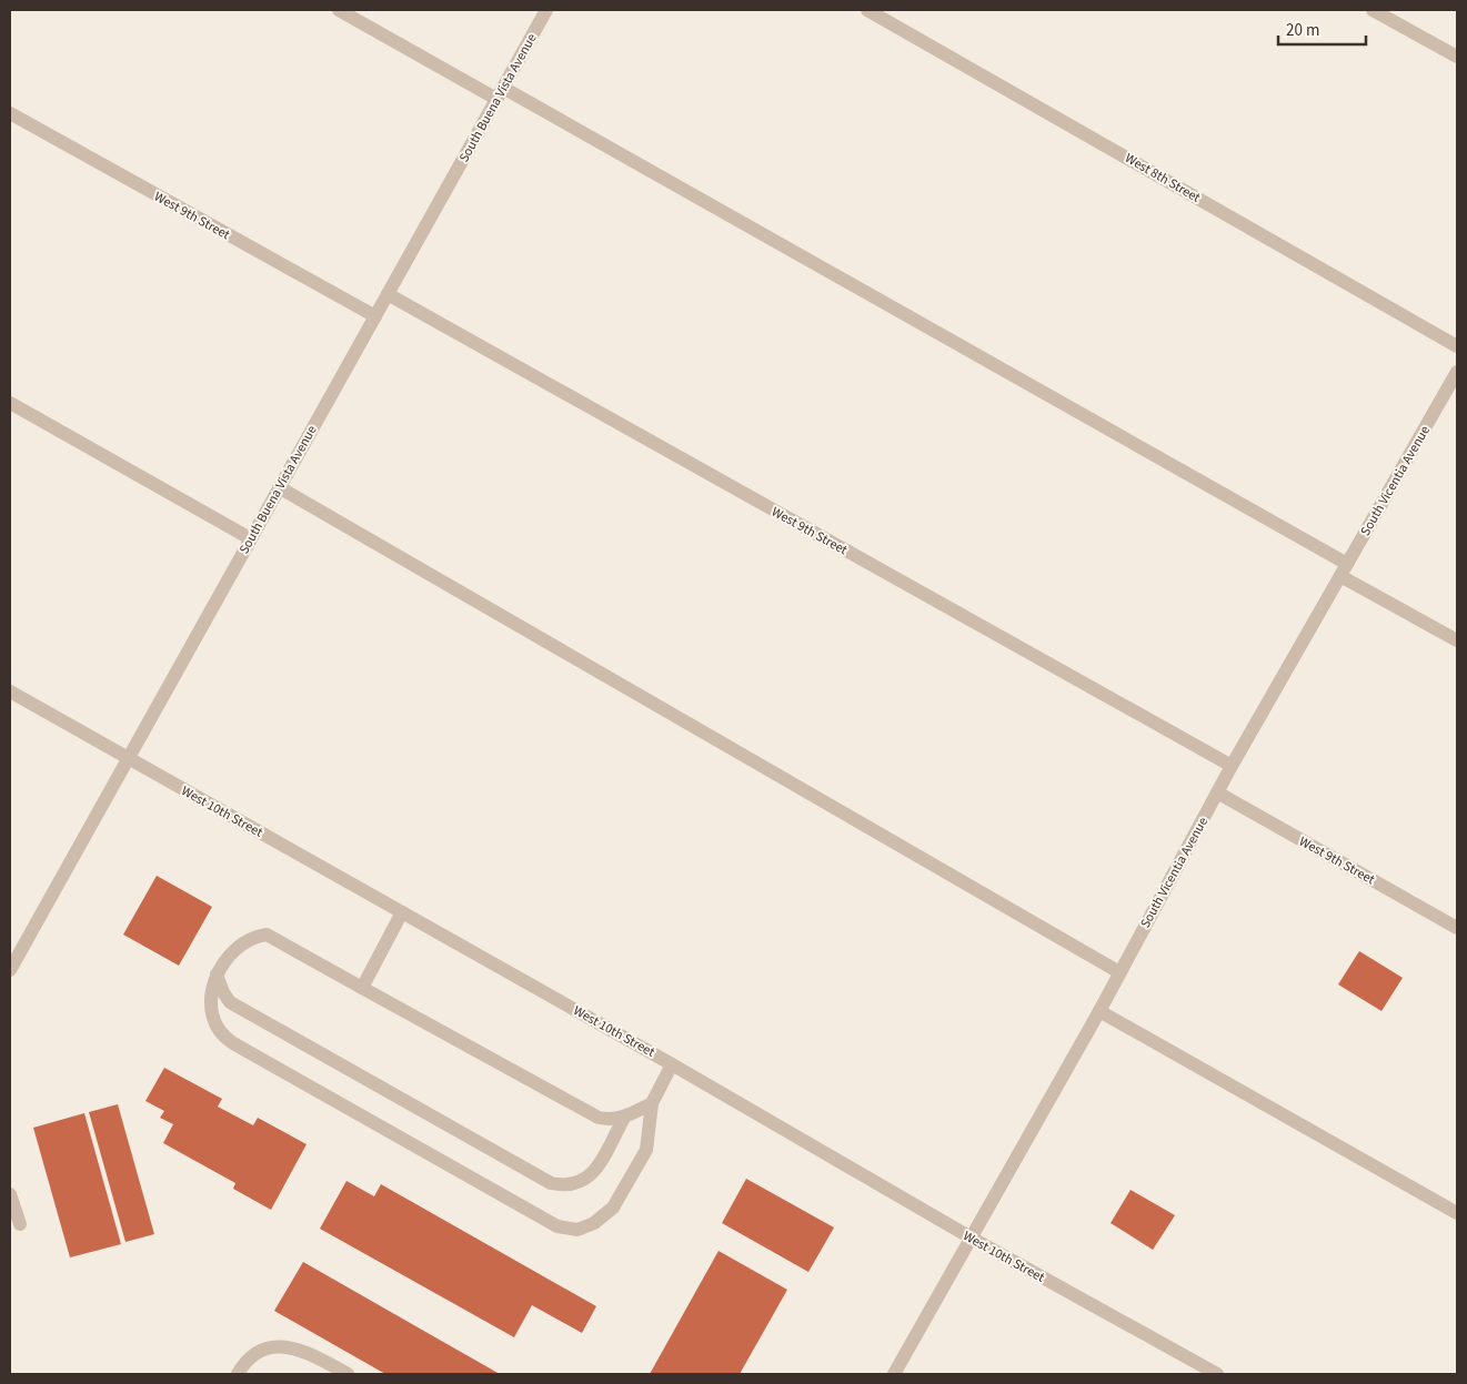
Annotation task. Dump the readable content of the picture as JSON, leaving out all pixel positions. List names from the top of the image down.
{
  "streets": {
    "street": [
      "South Buena Vista Avenue",
      "West 8th Street",
      "West 9th Street",
      "South Vicentia Avenue",
      "West 10th Street"
    ]
  },
  "crossings": [
    ["South Buena Vista Avenue", "West 9th Street"],
    ["South Buena Vista Avenue", "West 10th Street"],
    ["West 9th Street", "South Vicentia Avenue"],
    ["South Vicentia Avenue", "West 10th Street"]
  ],
  "scale_bar": "20 m"
}
